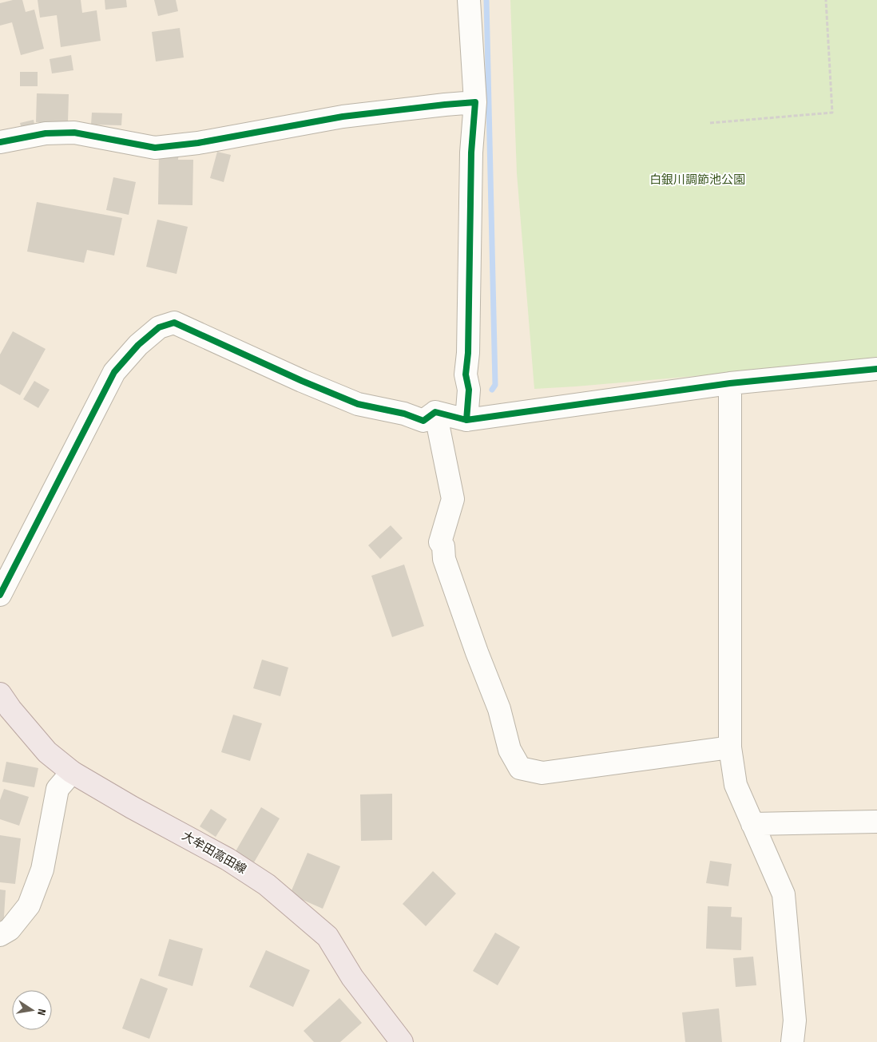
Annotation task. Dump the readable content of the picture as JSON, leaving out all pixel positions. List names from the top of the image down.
{
  "streets": {
    "main road": ["大牟田高田線"]
  },
  "parks": ["白銀川調節池公園"],
  "north": "right"
}
